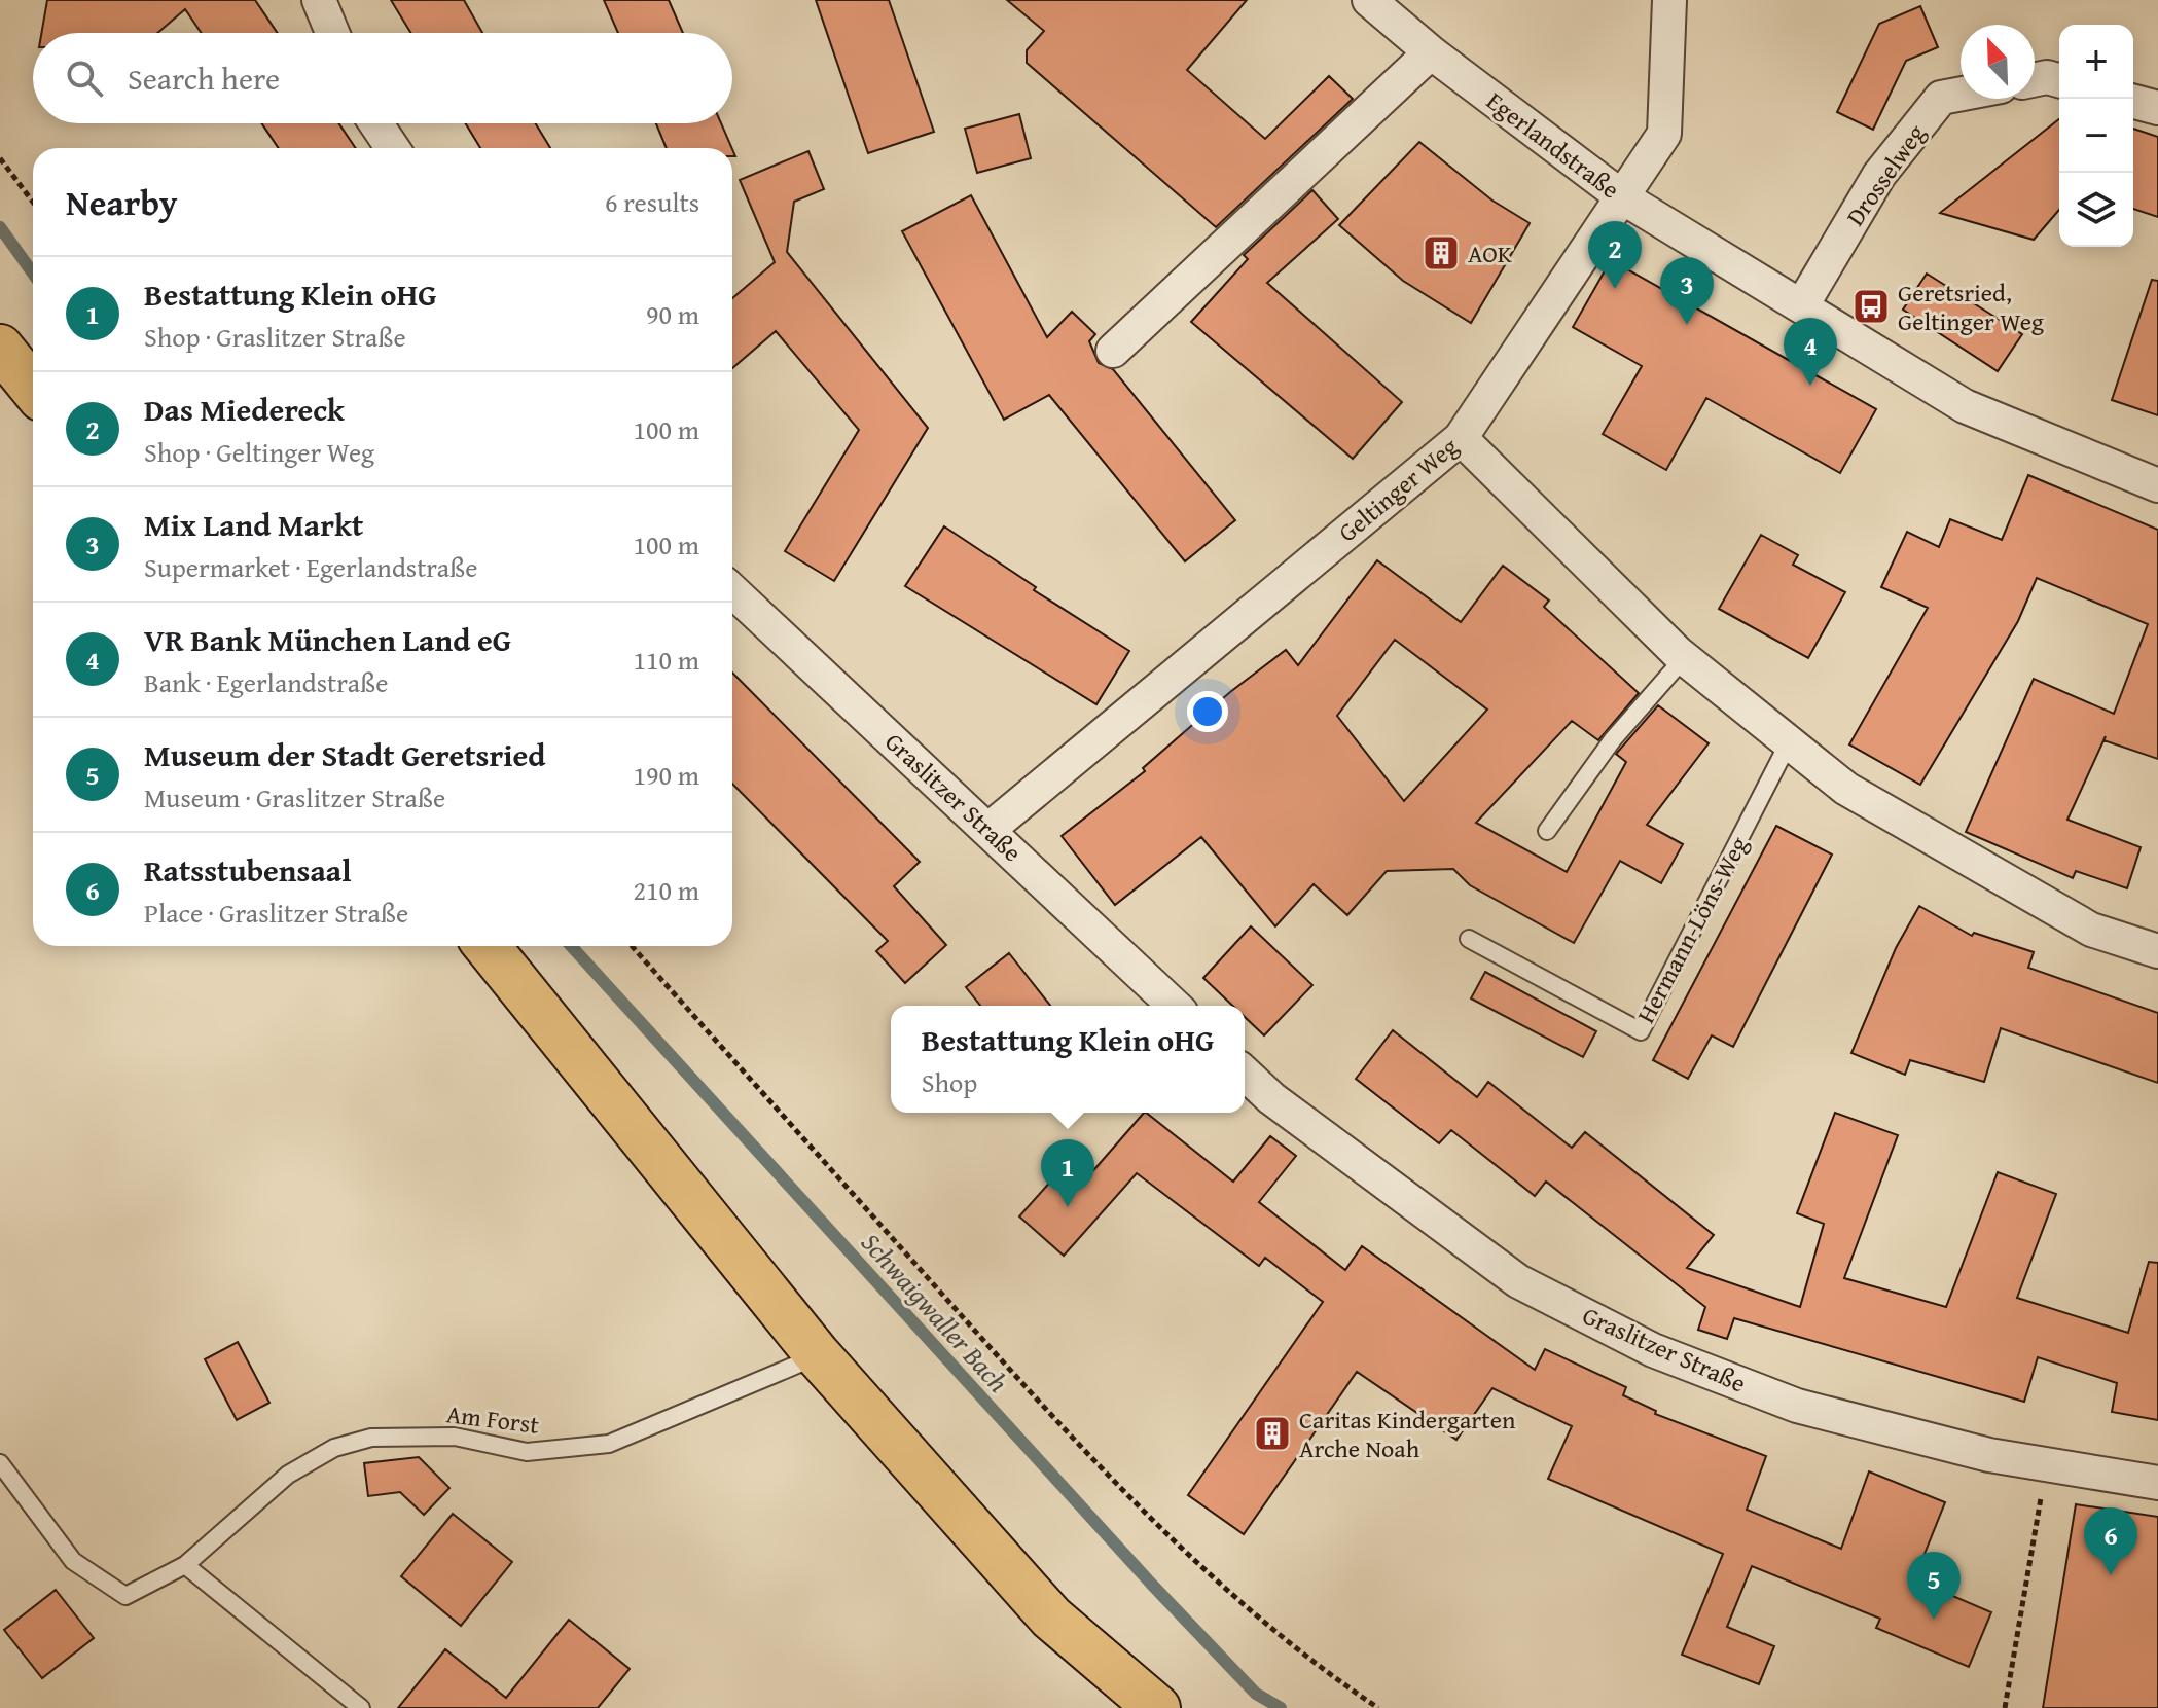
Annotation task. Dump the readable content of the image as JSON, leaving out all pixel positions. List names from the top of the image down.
{
  "streets": {
    "street": [
      "Egerlandstraße",
      "Drosselweg",
      "Geltinger Weg",
      "Graslitzer Straße"
    ],
    "lane": ["Hermann-Löns-Weg", "Am Forst"]
  },
  "crossings": [
    ["Egerlandstraße", "Drosselweg"],
    ["Egerlandstraße", "Geltinger Weg"],
    ["Geltinger Weg", "Graslitzer Straße"]
  ],
  "water": ["Schwaigwaller Bach"],
  "places": {
    "building": ["AOK", "Caritas Kindergarten Arche Noah"],
    "bus stop": ["Geretsried, Geltinger Weg"]
  },
  "north": "top left",
  "page": {
    "map_buttons": ["+", "−"],
    "search": "Search here",
    "heading": ["Nearby", "6 results"],
    "pins": [
      "2",
      "3",
      "4",
      "1",
      "6",
      "5"
    ],
    "list": [
      {
        "mark": "1",
        "name": "Bestattung Klein oHG",
        "note": "Shop · Graslitzer Straße",
        "value": "90 m"
      },
      {
        "mark": "2",
        "name": "Das Miedereck",
        "note": "Shop · Geltinger Weg",
        "value": "100 m"
      },
      {
        "mark": "3",
        "name": "Mix Land Markt",
        "note": "Supermarket · Egerlandstraße",
        "value": "100 m"
      },
      {
        "mark": "4",
        "name": "VR Bank München Land eG",
        "note": "Bank · Egerlandstraße",
        "value": "110 m"
      },
      {
        "mark": "5",
        "name": "Museum der Stadt Geretsried",
        "note": "Museum · Graslitzer Straße",
        "value": "190 m"
      },
      {
        "mark": "6",
        "name": "Ratsstubensaal",
        "note": "Place · Graslitzer Straße",
        "value": "210 m"
      }
    ],
    "popup": ["Bestattung Klein oHG", "Shop"]
  }
}
